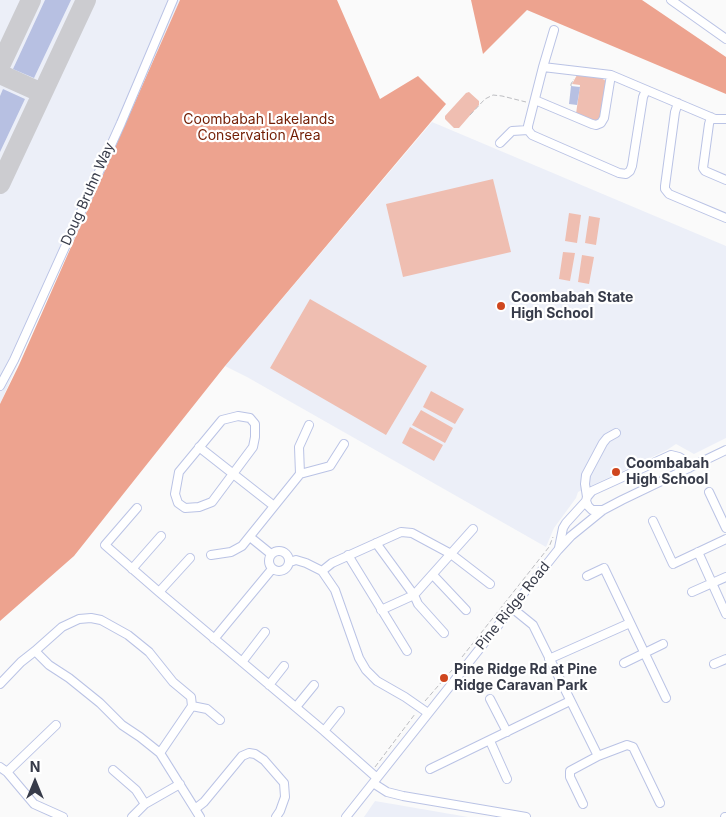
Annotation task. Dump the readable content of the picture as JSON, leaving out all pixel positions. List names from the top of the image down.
{
  "streets": {
    "street": ["Doug Bruhn Way", "Pine Ridge Road"]
  },
  "parks": ["Coombabah Lakelands Conservation Area"],
  "places": ["Coombabah State High School", "Coombabah High School", "Pine Ridge Rd at Pine Ridge Caravan Park"],
  "north": "top"
}
